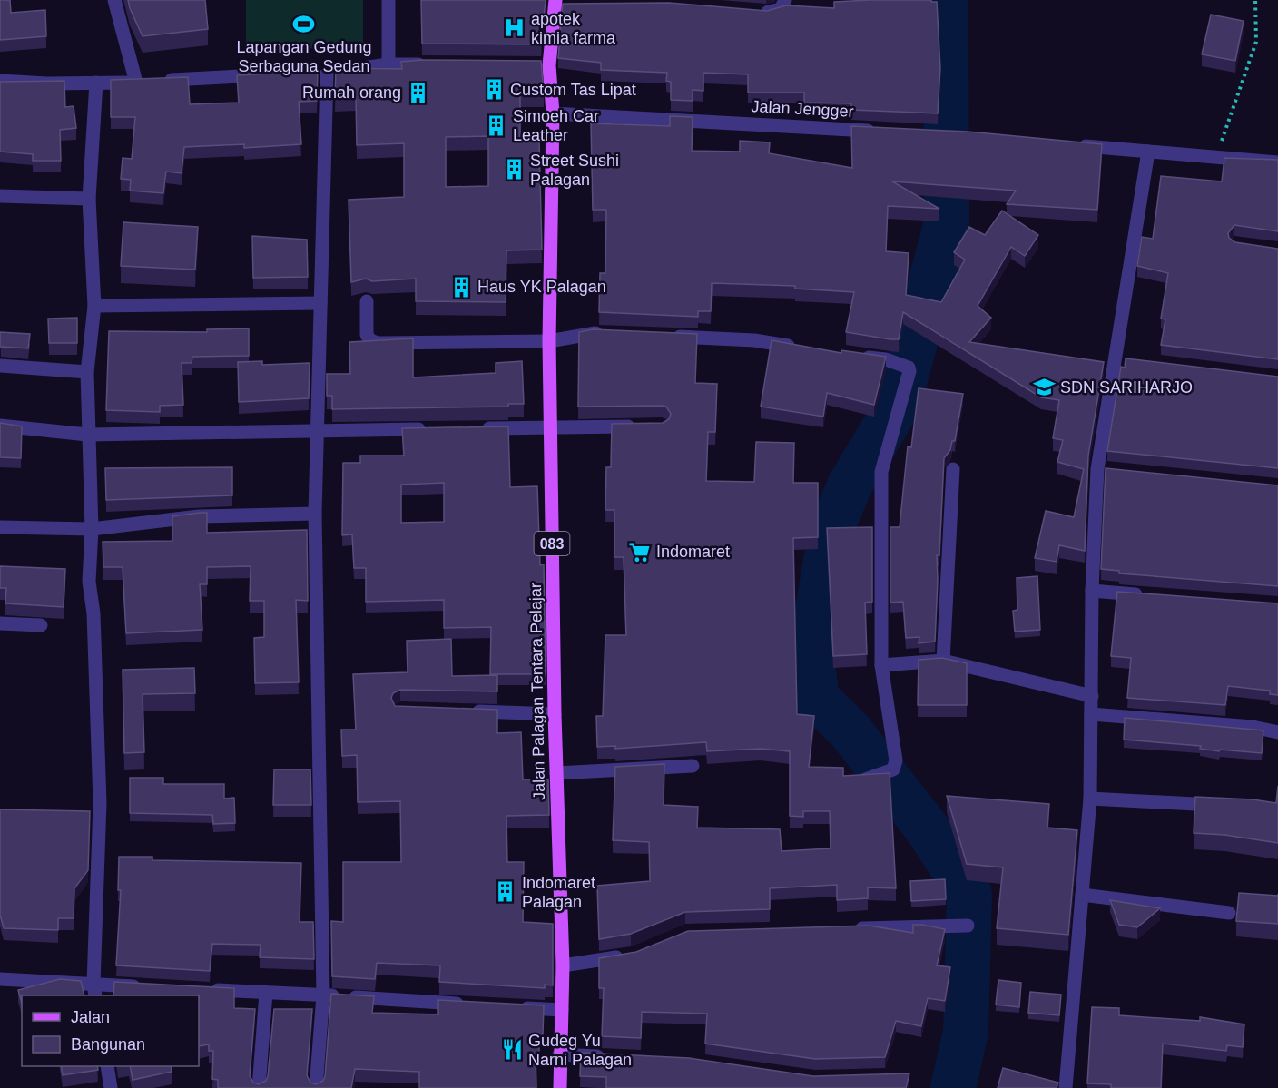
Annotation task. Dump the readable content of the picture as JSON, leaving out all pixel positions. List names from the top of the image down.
{
  "streets": {
    "main road": ["083", "Jalan Palagan Tentara Pelajar"],
    "street": ["Jalan Jengger"]
  },
  "crossings": [
    ["Jalan Jengger", "Jalan Palagan Tentara Pelajar"]
  ],
  "places": {
    "sports": ["Lapangan Gedung Serbaguna Sedan"],
    "hospital": ["apotek kimia farma"],
    "building": [
      "Custom Tas Lipat",
      "Rumah orang",
      "Simoeh Car Leather",
      "Street Sushi Palagan",
      "Haus YK Palagan",
      "Indomaret Palagan"
    ],
    "school or university": ["SDN SARIHARJO"],
    "supermarket": ["Indomaret"],
    "restaurant": ["Gudeg Yu Narni Palagan"]
  },
  "legend": ["Jalan", "Bangunan"]
}
